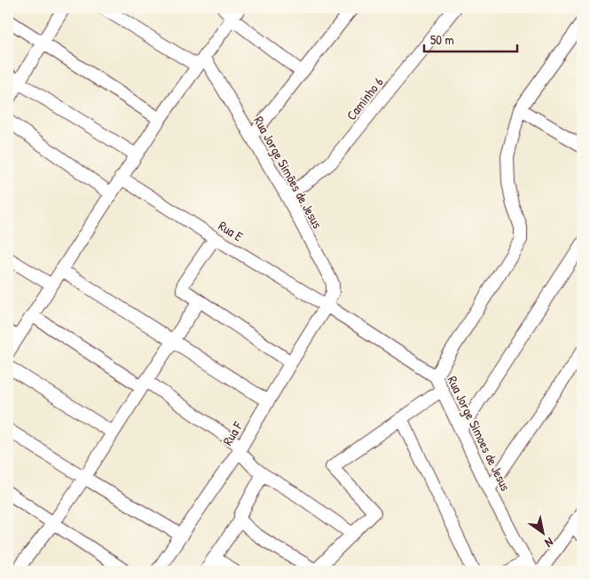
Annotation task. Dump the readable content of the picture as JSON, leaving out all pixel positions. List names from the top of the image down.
{
  "streets": {
    "street": [
      "Caminho 6",
      "Rua Jorge Simões de Jesus",
      "Rua E",
      "Rua F",
      "Rua Jorge Simoes de Jesus"
    ]
  },
  "crossings": [
    ["Caminho 6", "Rua Jorge Simões de Jesus"],
    ["Rua Jorge Simões de Jesus", "Rua E"],
    ["Rua Jorge Simões de Jesus", "Rua F"],
    ["Rua Jorge Simões de Jesus", "Rua Jorge Simoes de Jesus"],
    ["Rua E", "Rua F"],
    ["Rua E", "Rua Jorge Simoes de Jesus"],
    ["Rua F", "Rua Jorge Simoes de Jesus"]
  ],
  "scale_bar": "50 m",
  "north": "bottom right"
}
